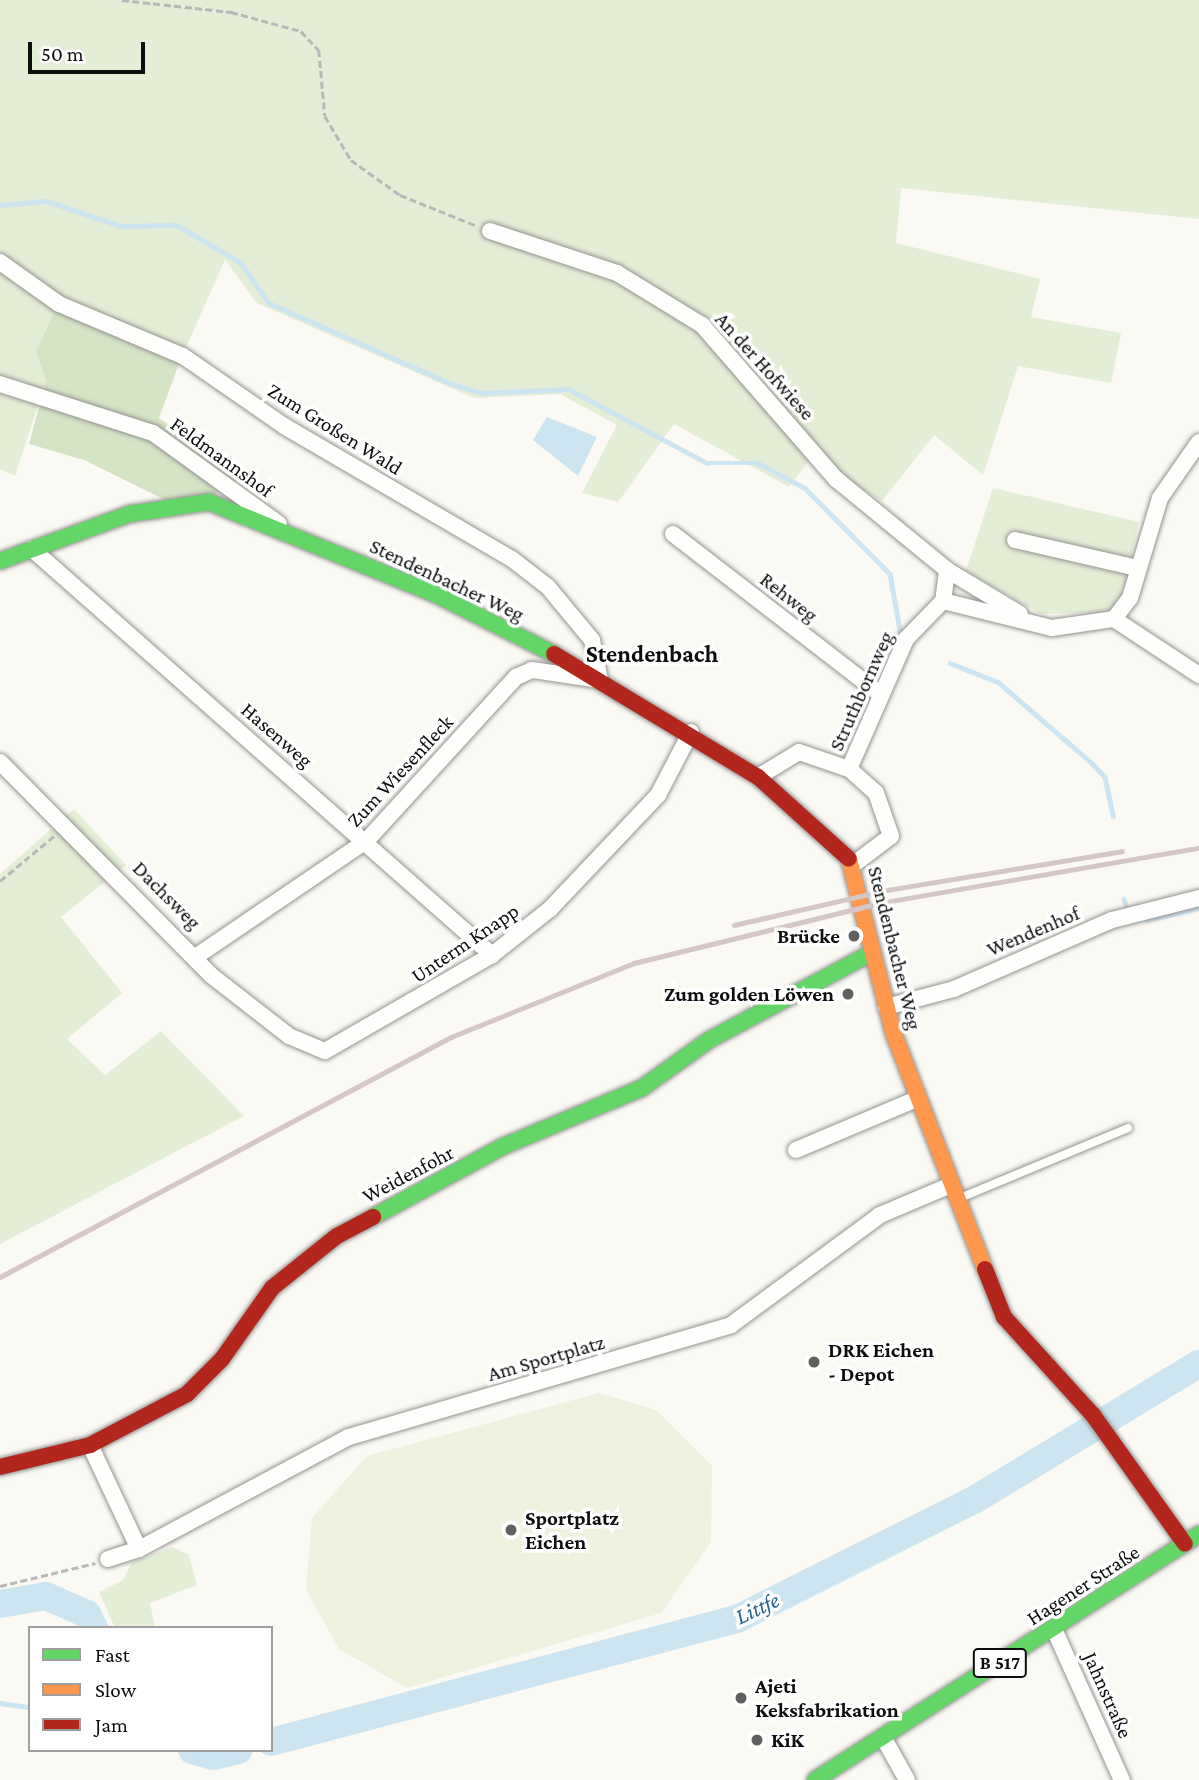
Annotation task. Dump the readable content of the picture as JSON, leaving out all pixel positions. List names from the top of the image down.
{
  "streets": {
    "street": [
      "An der Hofwiese",
      "Zum Großen Wald",
      "Feldmannshof",
      "Stendenbacher Weg",
      "Rehweg",
      "Struthbornweg",
      "Hasenweg",
      "Zum Wiesenfleck",
      "Dachsweg",
      "Wendenhof",
      "Unterm Knapp",
      "Weidenfohr",
      "Am Sportplatz",
      "Hagener Straße",
      "B 517",
      "Jahnstraße"
    ]
  },
  "crossings": [
    ["Zum Großen Wald", "Stendenbacher Weg"],
    ["Zum Großen Wald", "Zum Wiesenfleck"],
    ["Feldmannshof", "Stendenbacher Weg"],
    ["Stendenbacher Weg", "Struthbornweg"],
    ["Stendenbacher Weg", "Hasenweg"],
    ["Stendenbacher Weg", "Zum Wiesenfleck"],
    ["Stendenbacher Weg", "Wendenhof"],
    ["Stendenbacher Weg", "Unterm Knapp"],
    ["Stendenbacher Weg", "Weidenfohr"],
    ["Stendenbacher Weg", "Am Sportplatz"],
    ["Stendenbacher Weg", "Hagener Straße"],
    ["Rehweg", "Struthbornweg"],
    ["Hasenweg", "Zum Wiesenfleck"],
    ["Hasenweg", "Unterm Knapp"],
    ["Zum Wiesenfleck", "Dachsweg"],
    ["Dachsweg", "Unterm Knapp"],
    ["Hagener Straße", "Jahnstraße"]
  ],
  "districts": ["Stendenbach"],
  "water": ["Littfe"],
  "places": [
    "Brücke",
    "Zum golden Löwen",
    "DRK Eichen - Depot",
    "Sportplatz Eichen",
    "Ajeti Keksfabrikation",
    "KiK"
  ],
  "legend": ["Fast", "Slow", "Jam"],
  "scale_bar": "50 m"
}
